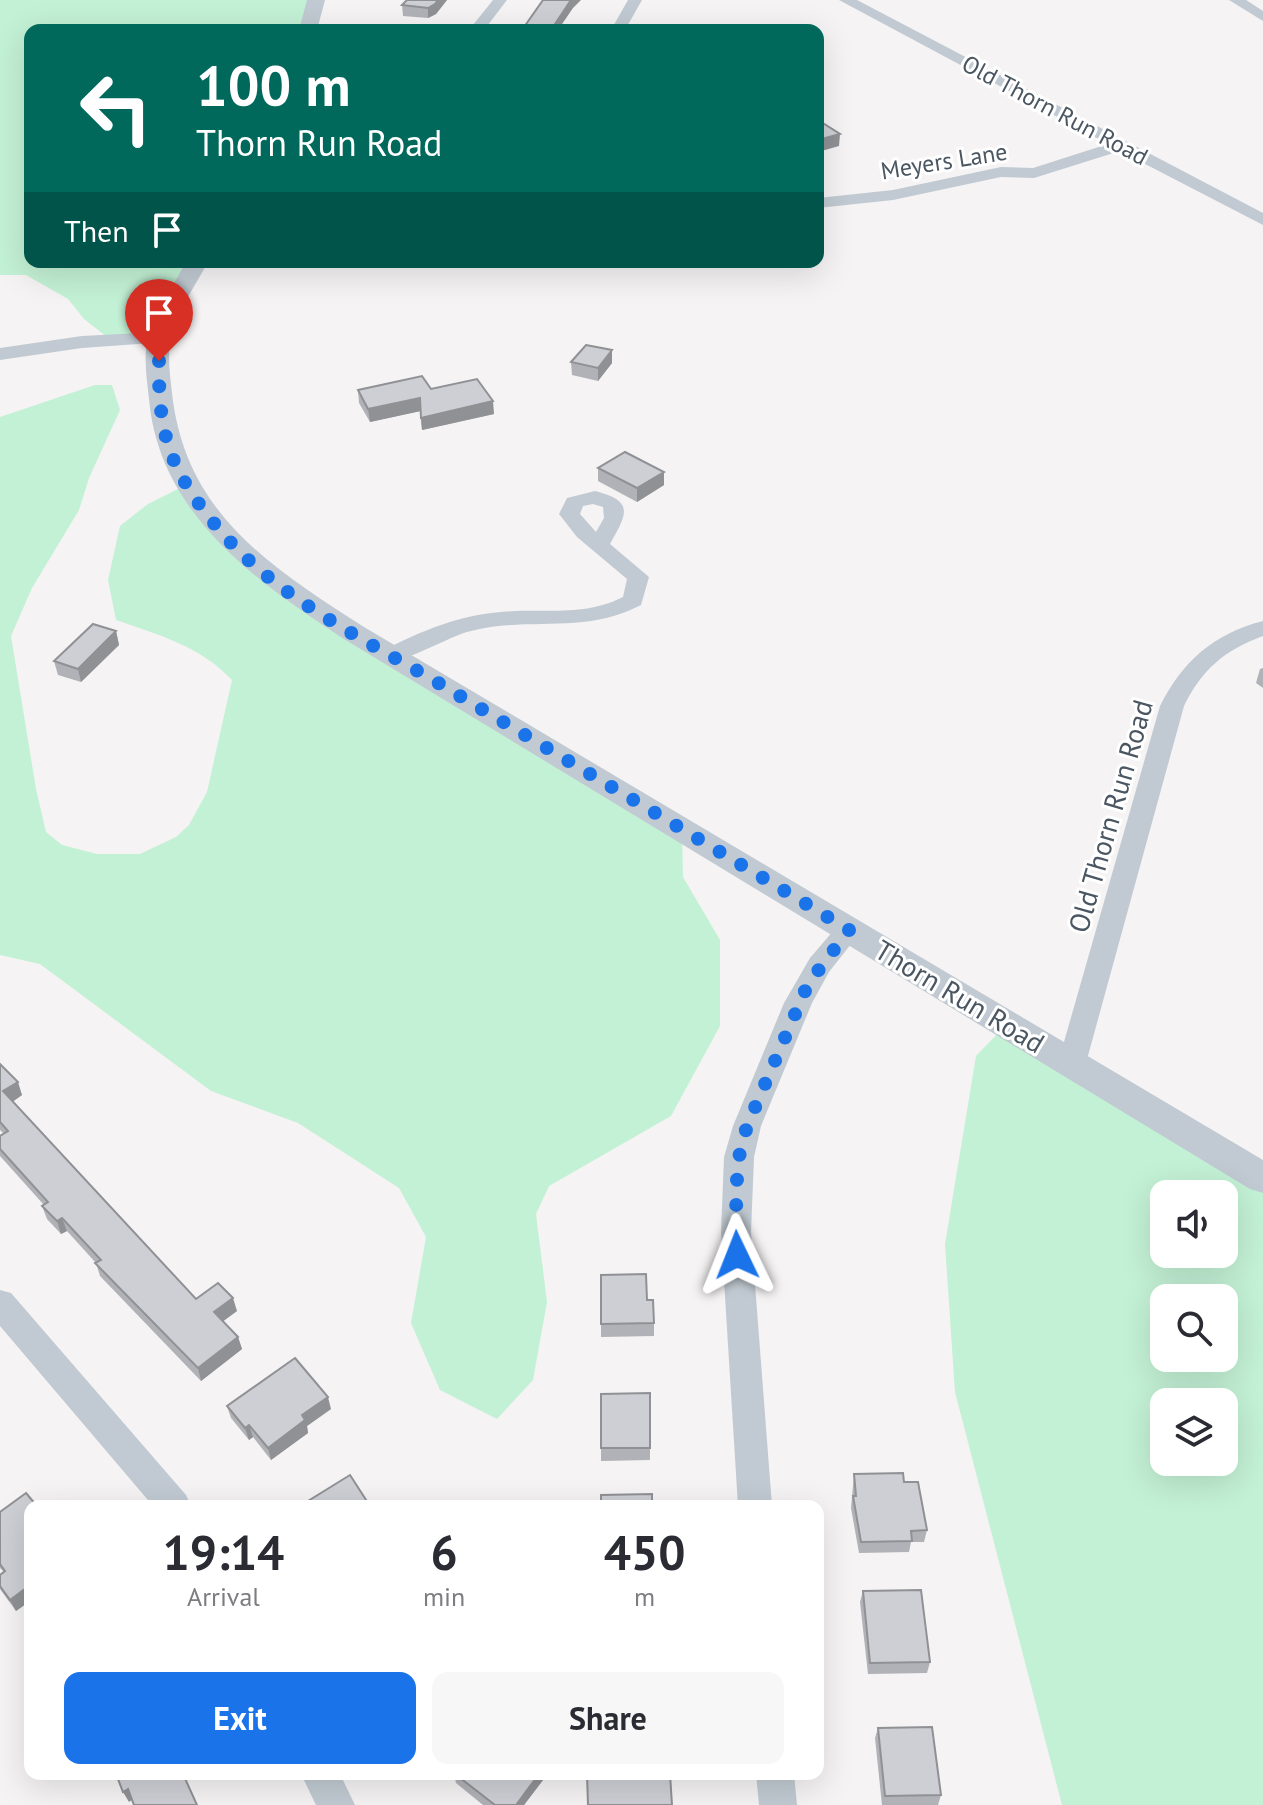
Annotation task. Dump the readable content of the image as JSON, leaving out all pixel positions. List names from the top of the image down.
{
  "streets": {
    "street": ["Old Thorn Run Road", "Meyers Lane", "Thorn Run Road"]
  },
  "crossings": [
    ["Old Thorn Run Road", "Meyers Lane"],
    ["Old Thorn Run Road", "Thorn Run Road"]
  ],
  "page": {
    "turn": ["100 m", "Thorn Run Road"],
    "then": "Then",
    "eta": [
      "19:14",
      "Arrival",
      "6",
      "min",
      "450",
      "m"
    ],
    "buttons": ["Exit", "Share"]
  }
}
